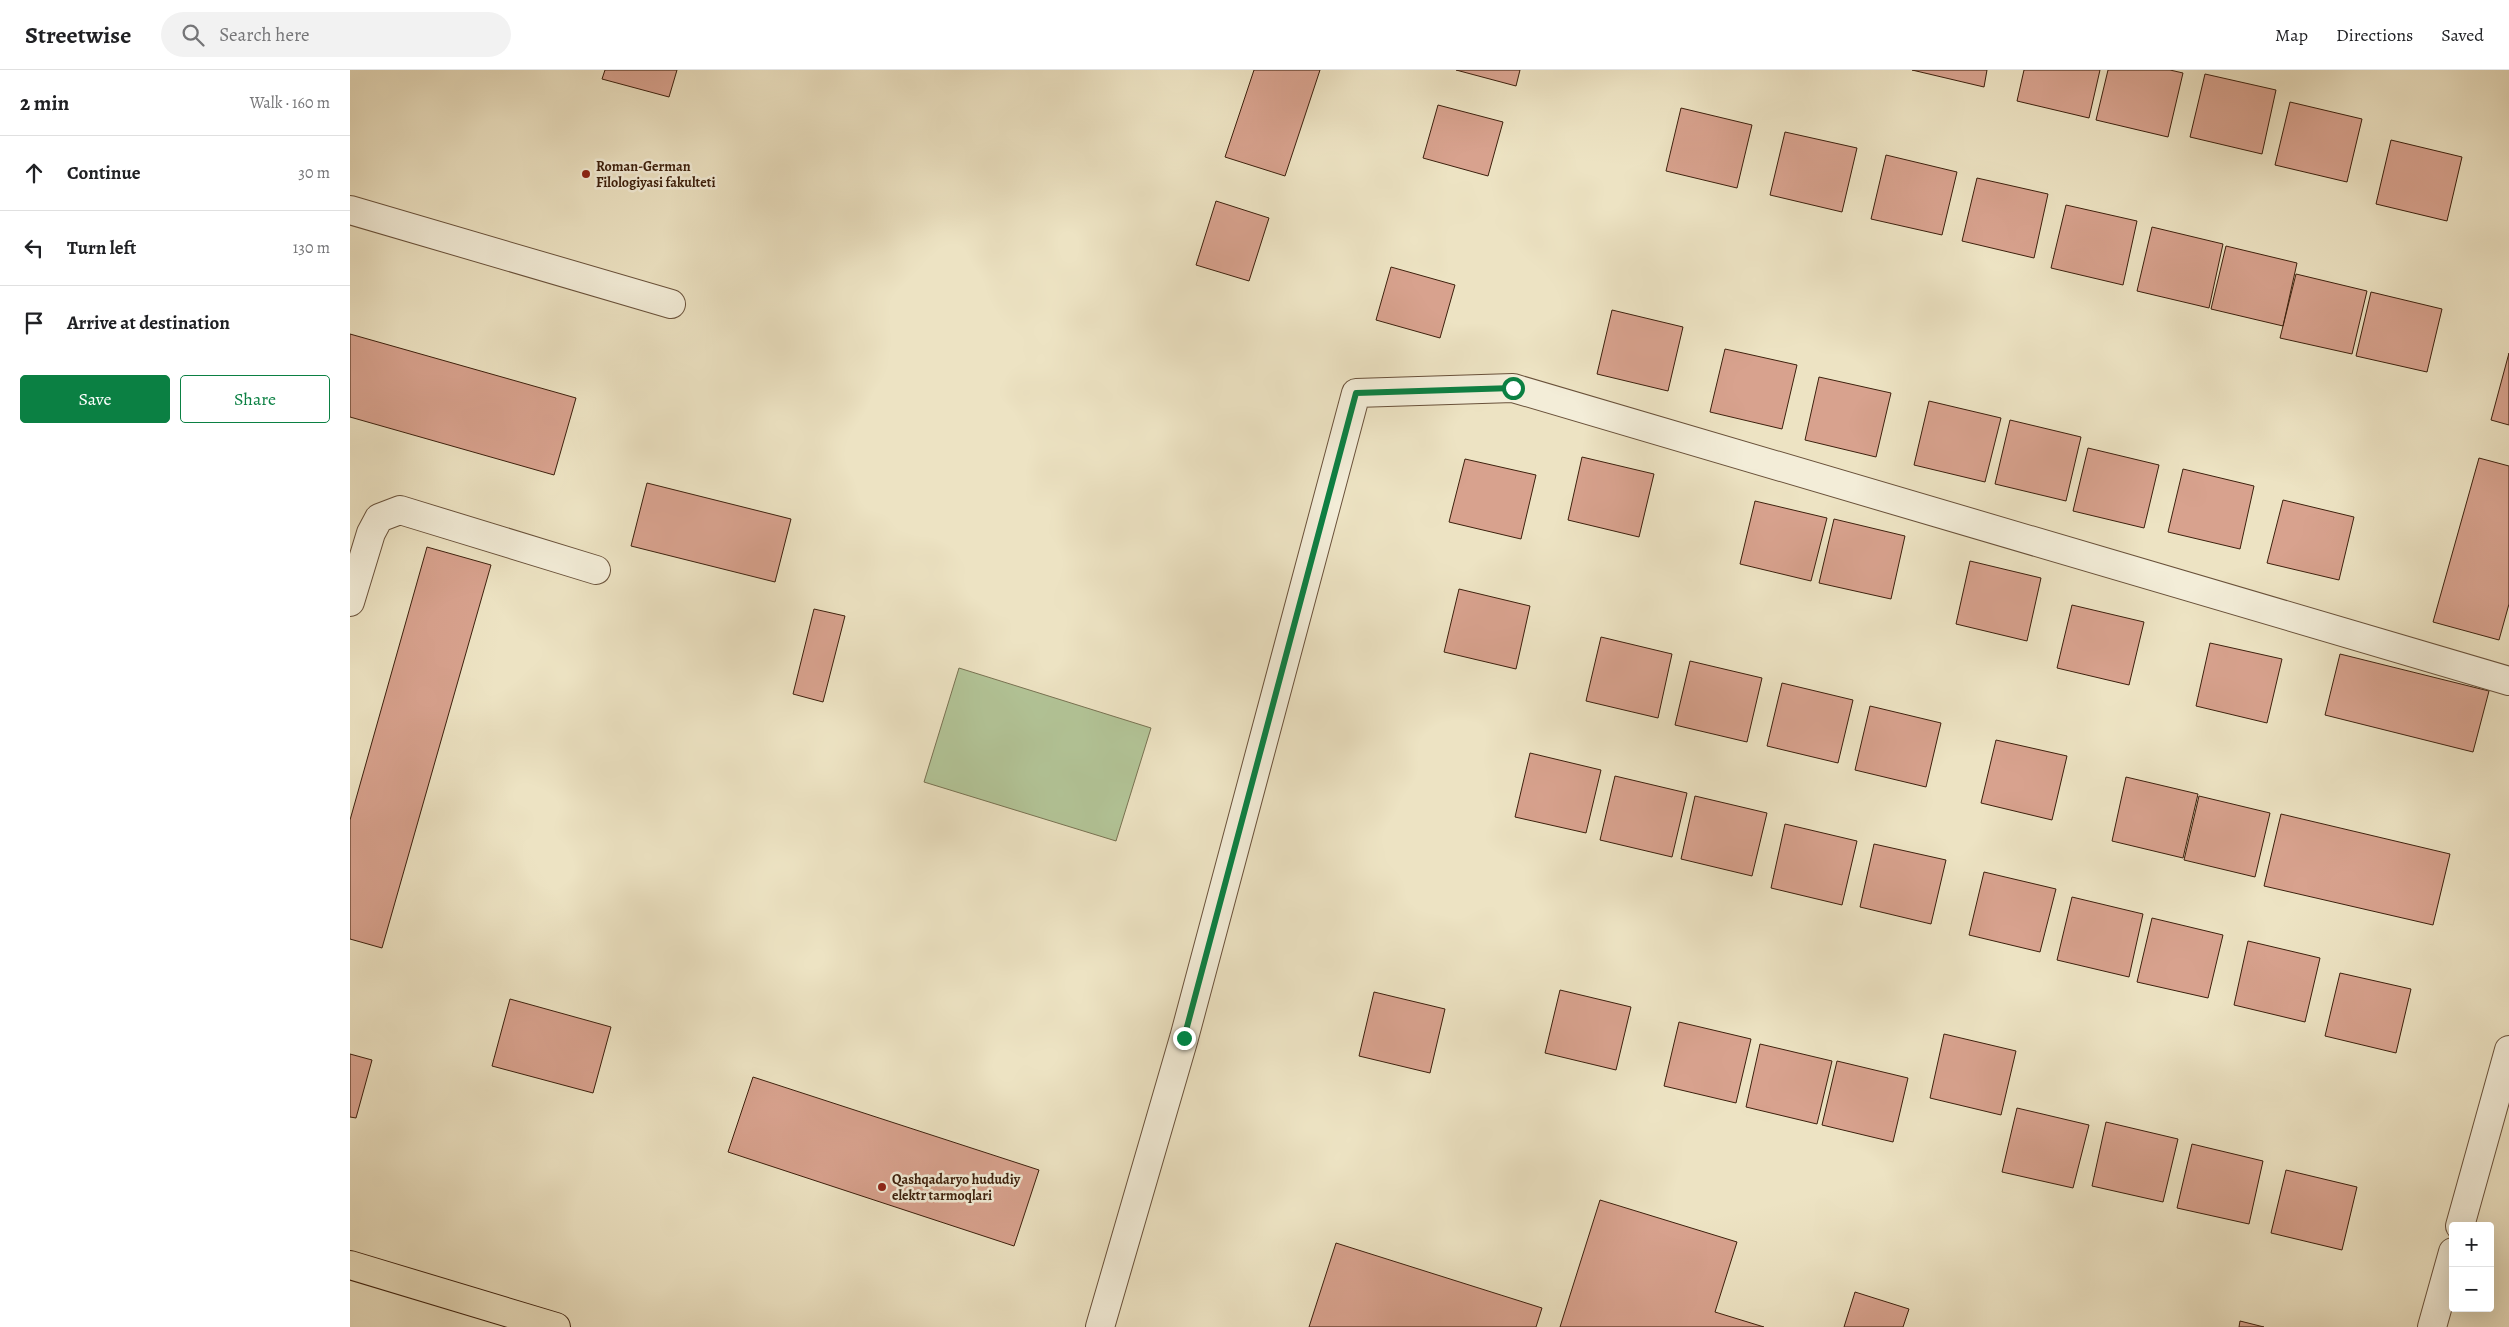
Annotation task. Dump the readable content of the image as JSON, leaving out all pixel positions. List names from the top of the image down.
{
  "places": ["Roman-German Filologiyasi fakulteti", "Qashqadaryo hududiy elektr tarmoqlari"],
  "page": {
    "header": "Streetwise",
    "search": "Search here",
    "nav": ["Map", "Directions", "Saved"],
    "heading": ["2 min", "Walk · 160 m"],
    "list": [
      ["Continue", "30 m"],
      ["Turn left", "130 m"],
      "Arrive at destination"
    ],
    "buttons": ["Save", "Share"],
    "map_buttons": ["+", "−"]
  }
}
